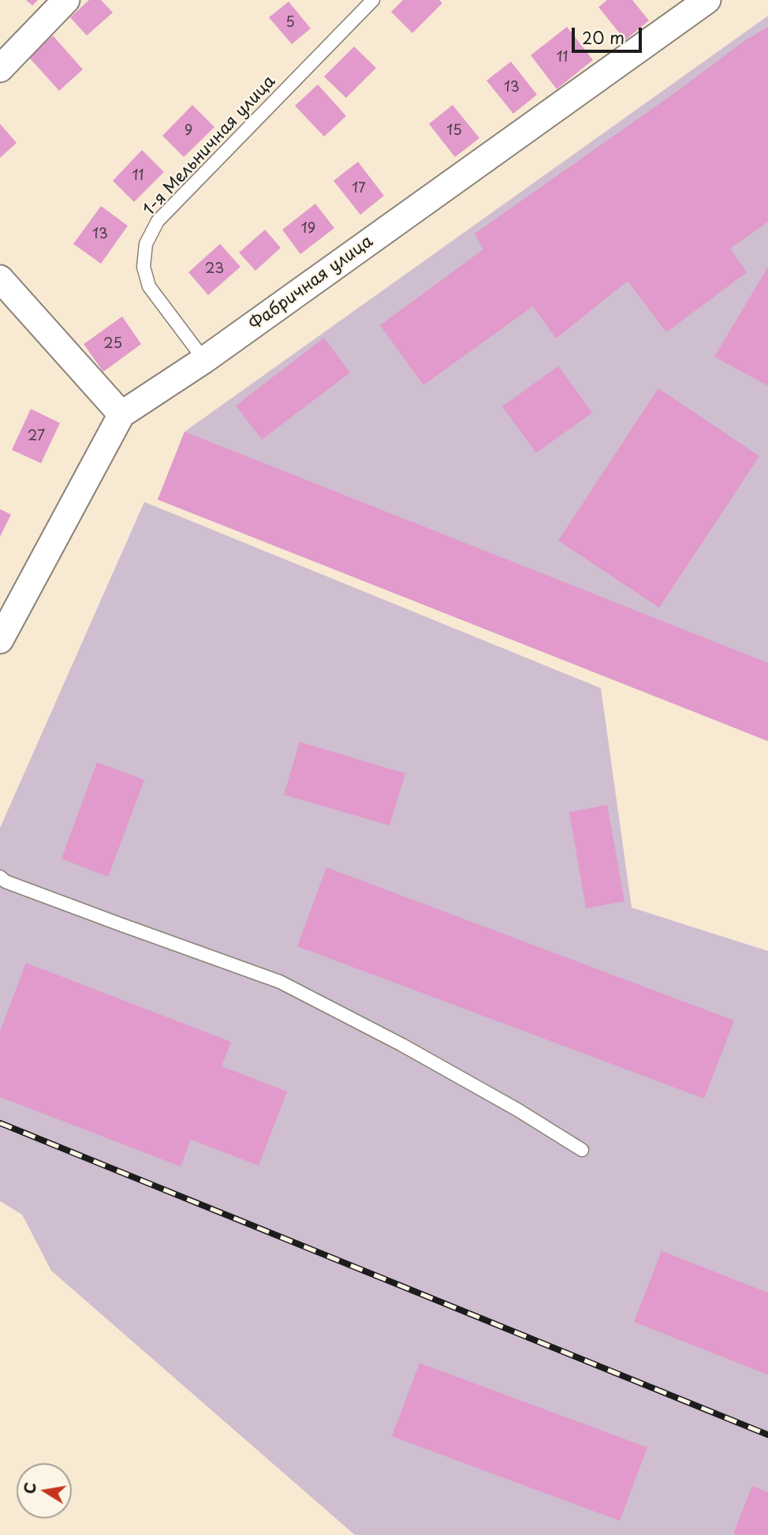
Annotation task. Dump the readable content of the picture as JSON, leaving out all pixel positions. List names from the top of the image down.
{
  "streets": {
    "street": ["Фабричная улица"],
    "lane": ["1-я Мельничная улица"]
  },
  "crossings": [
    ["1-я Мельничная улица", "Фабричная улица"]
  ],
  "house_numbers": [
    "5",
    "11",
    "13",
    "9",
    "15",
    "11",
    "17",
    "19",
    "13",
    "23",
    "25",
    "27"
  ],
  "scale_bar": "20 m",
  "north": "left"
}
